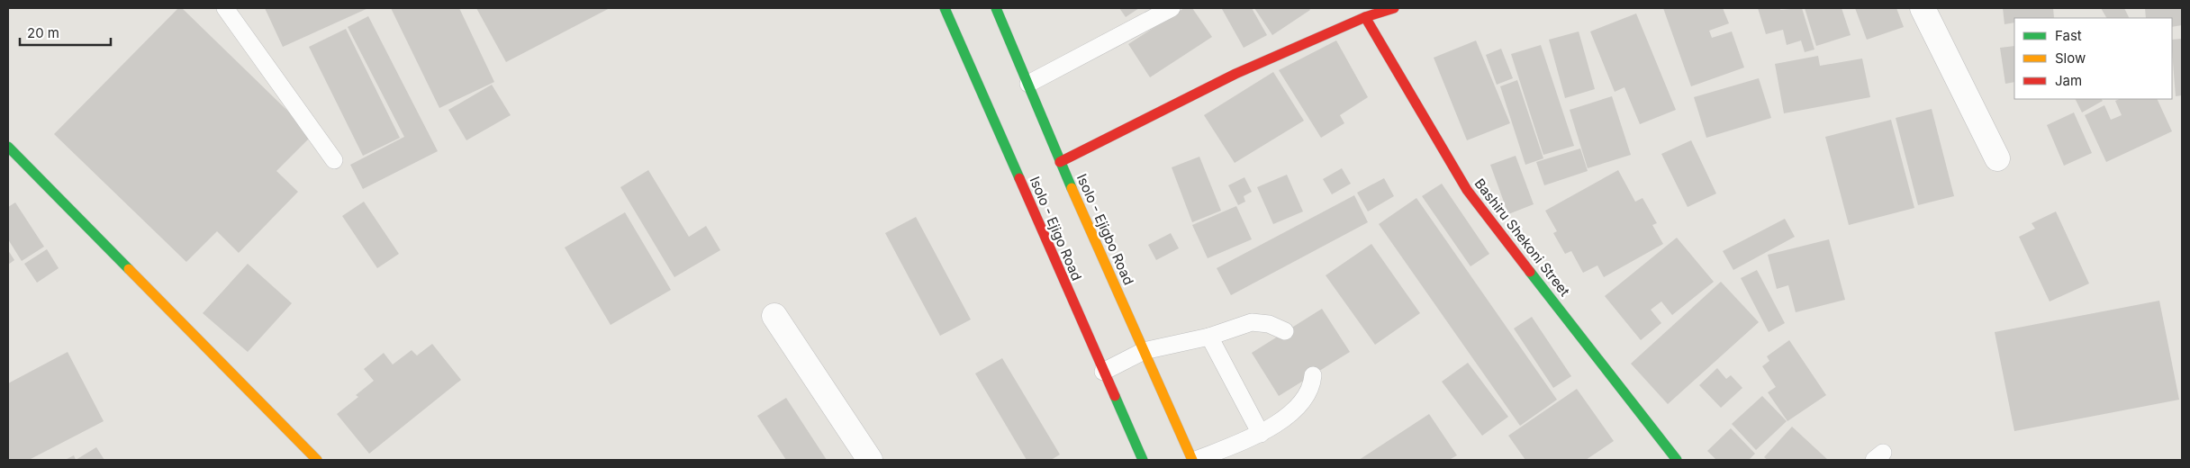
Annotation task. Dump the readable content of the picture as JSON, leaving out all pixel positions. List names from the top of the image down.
{
  "streets": {
    "street": ["Isolo - Ejigo Road", "Isolo - Ejigbo Road", "Bashiru Shekoni Street"]
  },
  "legend": ["Fast", "Slow", "Jam"],
  "scale_bar": "20 m"
}
